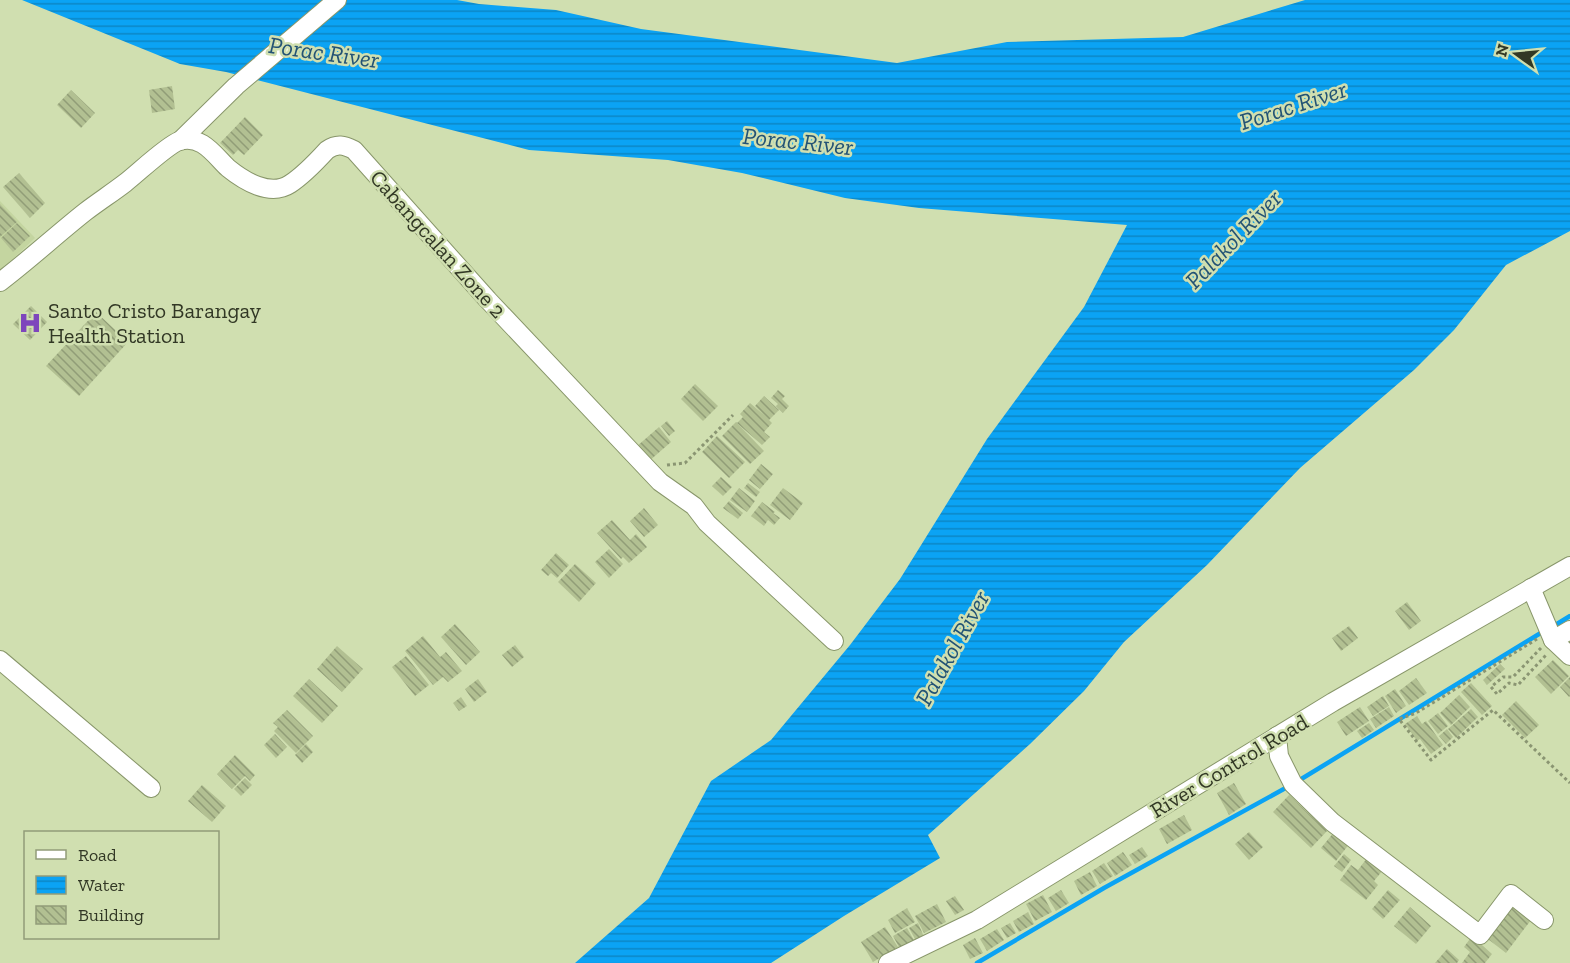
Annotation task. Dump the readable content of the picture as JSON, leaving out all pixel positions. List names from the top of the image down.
{
  "streets": {
    "street": ["Cabangcalan Zone 2", "River Control Road"]
  },
  "water": ["Porac River", "Palakol River"],
  "places": {
    "hospital": ["Santo Cristo Barangay Health Station"]
  },
  "legend": ["Road", "Water", "Building"],
  "north": "left"
}
